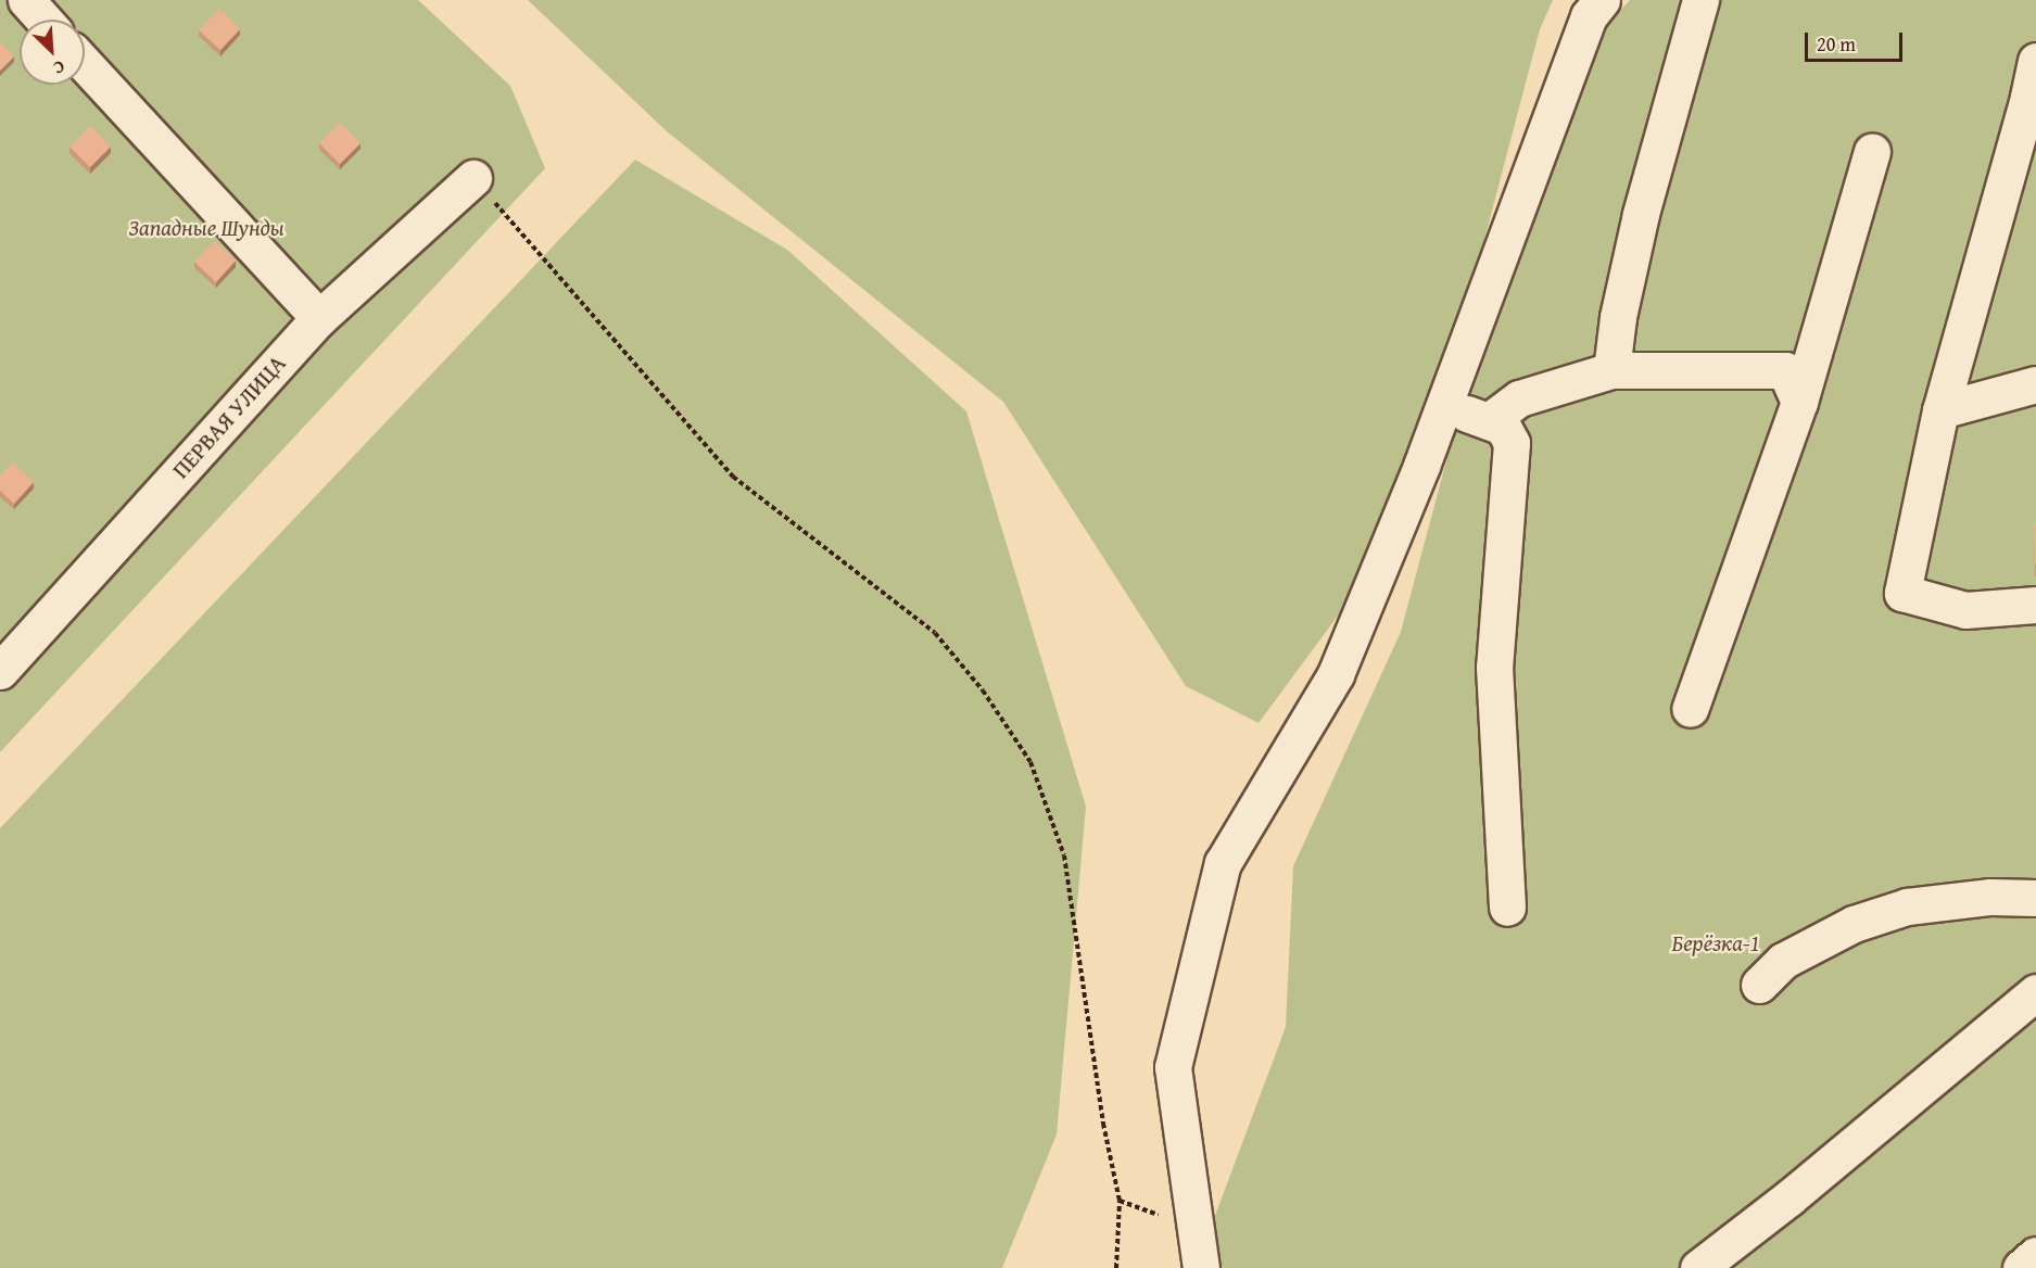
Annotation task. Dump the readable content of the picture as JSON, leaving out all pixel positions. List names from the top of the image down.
{
  "streets": {
    "street": ["ПЕРВАЯ УЛИЦА"]
  },
  "parks": ["Западные Шунды", "Берёзка-1"],
  "scale_bar": "20 m",
  "north": "bottom right"
}
